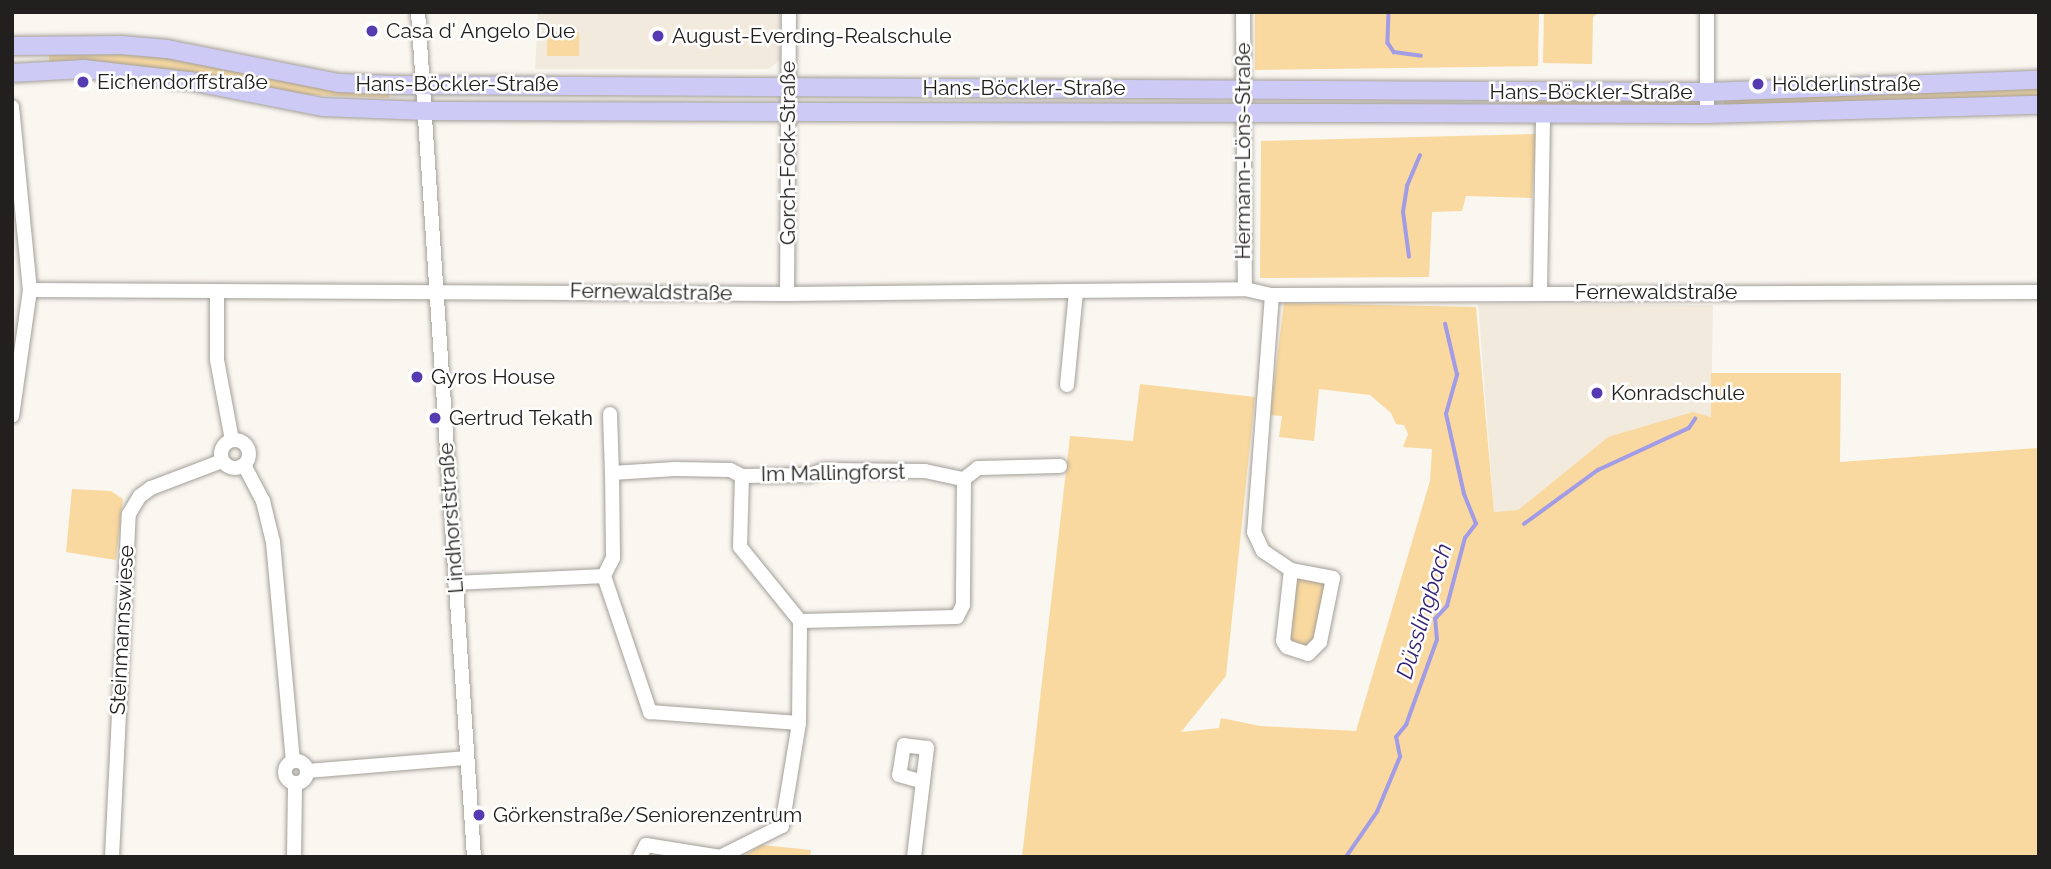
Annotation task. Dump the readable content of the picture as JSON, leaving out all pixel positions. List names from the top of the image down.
{
  "streets": {
    "main road": ["Hans-Böckler-Straße"],
    "street": [
      "Hermann-Löns-Straße",
      "Gorch-Fock-Straße",
      "Fernewaldstraße",
      "Im Mallingforst",
      "Lindhorststraße",
      "Steinmannswiese"
    ]
  },
  "crossings": [
    ["Hans-Böckler-Straße", "Hermann-Löns-Straße"],
    ["Hans-Böckler-Straße", "Gorch-Fock-Straße"],
    ["Hans-Böckler-Straße", "Fernewaldstraße"],
    ["Hans-Böckler-Straße", "Lindhorststraße"],
    ["Hermann-Löns-Straße", "Fernewaldstraße"],
    ["Gorch-Fock-Straße", "Fernewaldstraße"],
    ["Fernewaldstraße", "Lindhorststraße"]
  ],
  "water": ["Düsslingbach"],
  "places": [
    "Casa d' Angelo Due",
    "August-Everding-Realschule",
    "Eichendorffstraße",
    "Hölderlinstraße",
    "Gyros House",
    "Konradschule",
    "Gertrud Tekath",
    "Görkenstraße/Seniorenzentrum"
  ]
}
